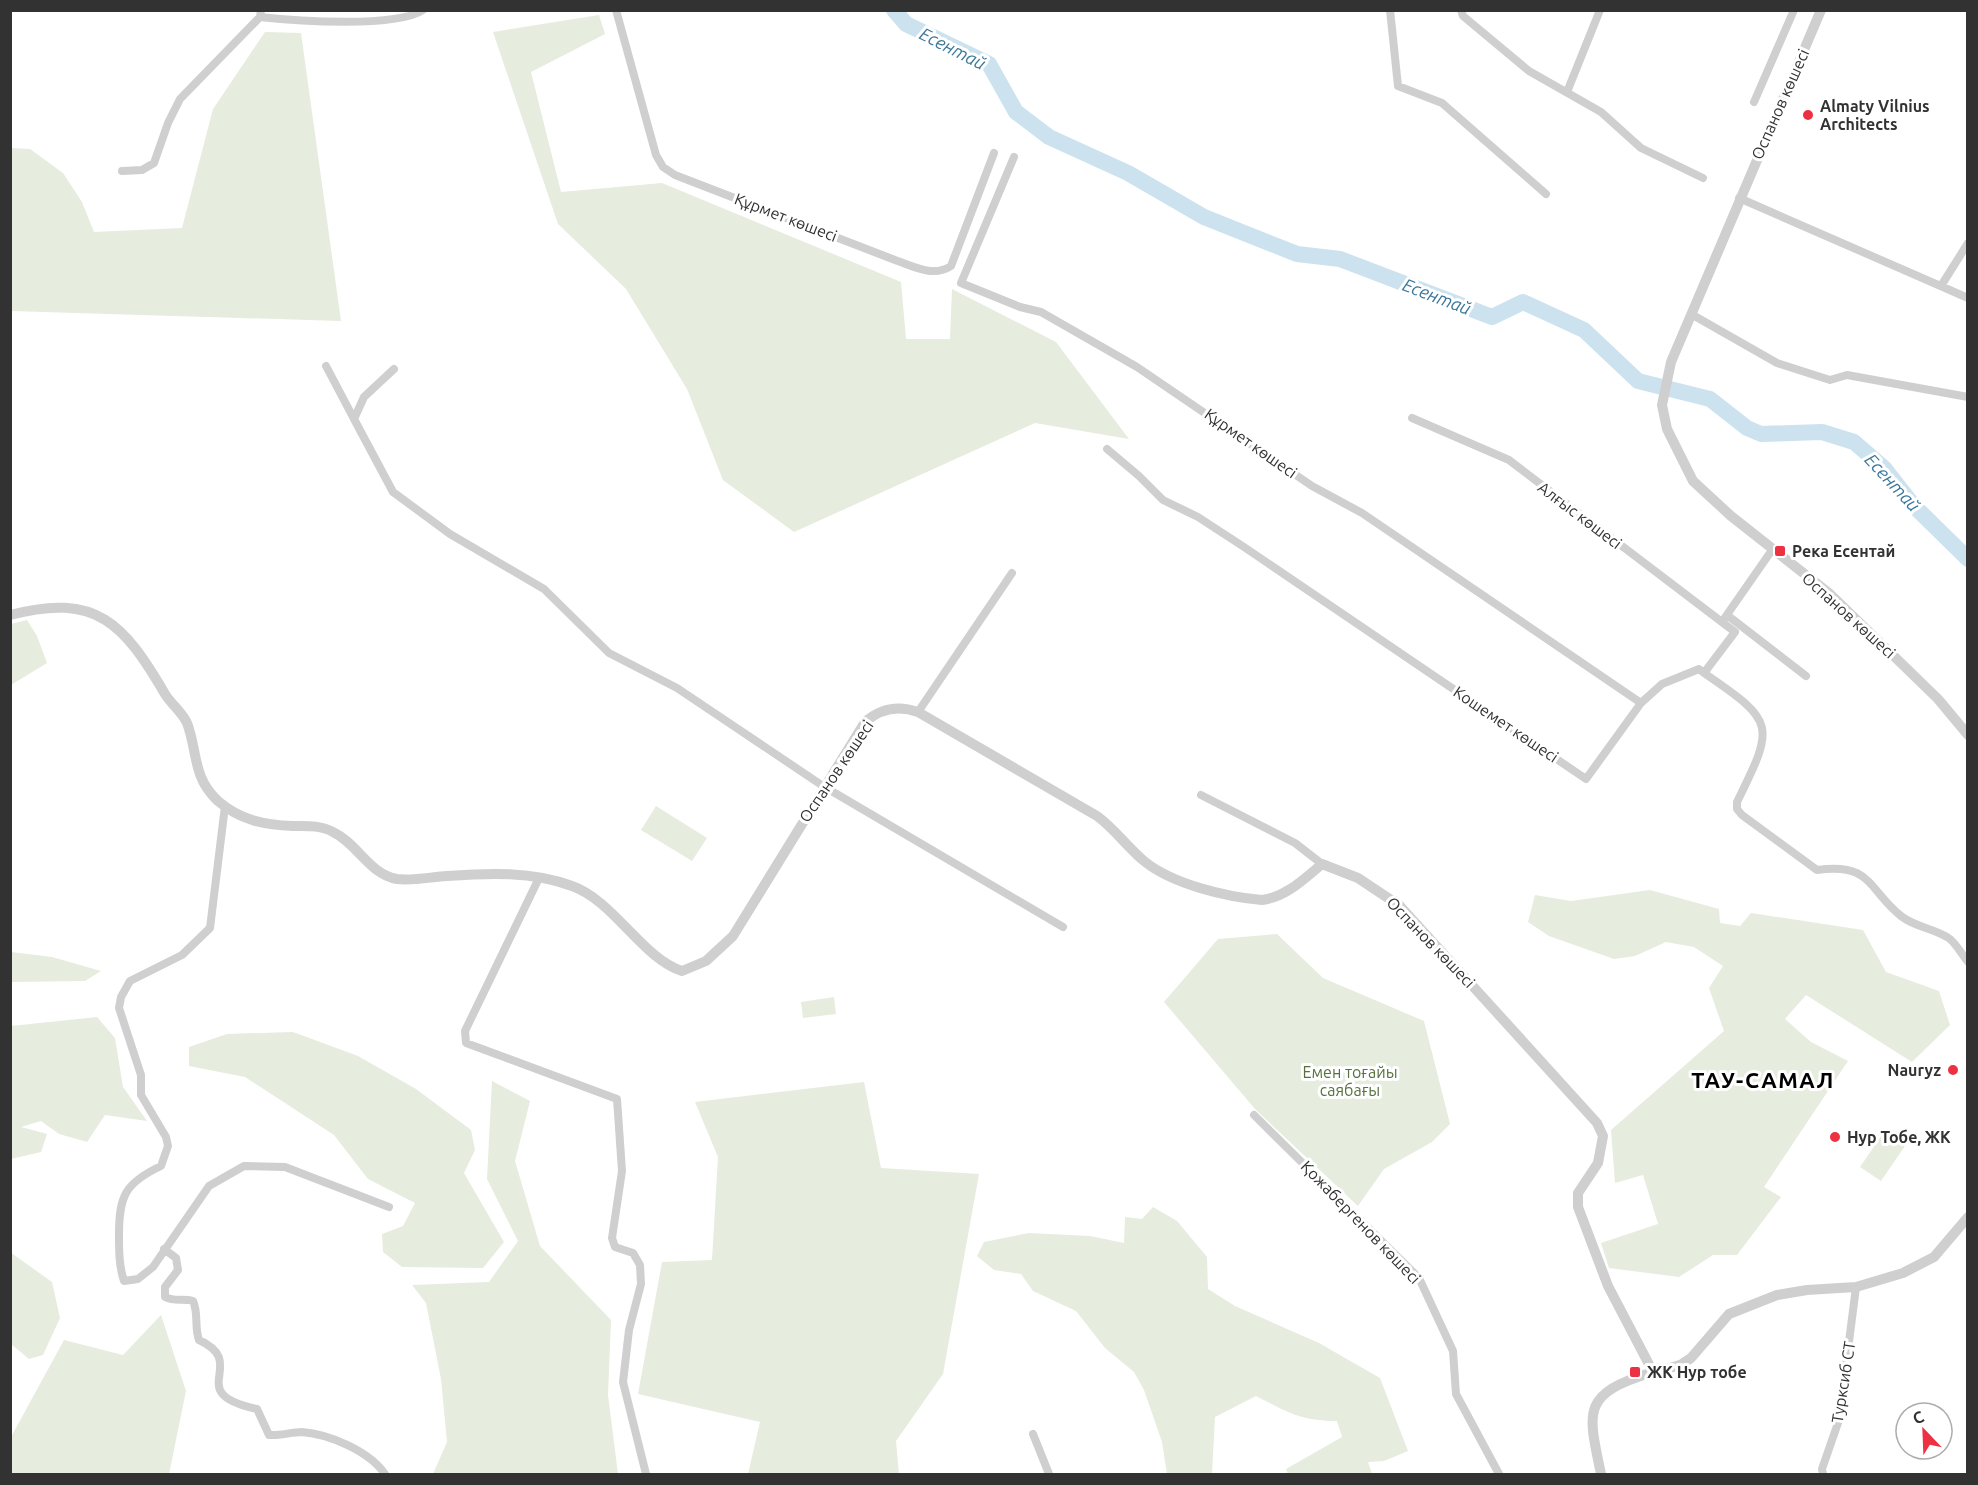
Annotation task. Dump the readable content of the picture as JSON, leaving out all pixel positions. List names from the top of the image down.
{
  "streets": {
    "street": [
      "Оспанов көшесі",
      "Құрмет көшесі",
      "Алғыс көшесі",
      "Кошемет көшесі",
      "Қожабергенов көшесі",
      "Турксиб СТ"
    ]
  },
  "crossings": [
    ["Құрмет көшесі", "Кошемет көшесі"],
    ["Алғыс көшесі", "Кошемет көшесі"]
  ],
  "districts": ["ТАУ-САМАЛ"],
  "water": ["Есентай"],
  "parks": ["Емен тоғайы саябағы"],
  "places": {
    "other": ["Almaty Vilnius Architects", "Nauryz", "Нур Тобе, ЖК"],
    "transit": ["Река Есентай", "ЖК Нур тобе"]
  },
  "north": "top left"
}
